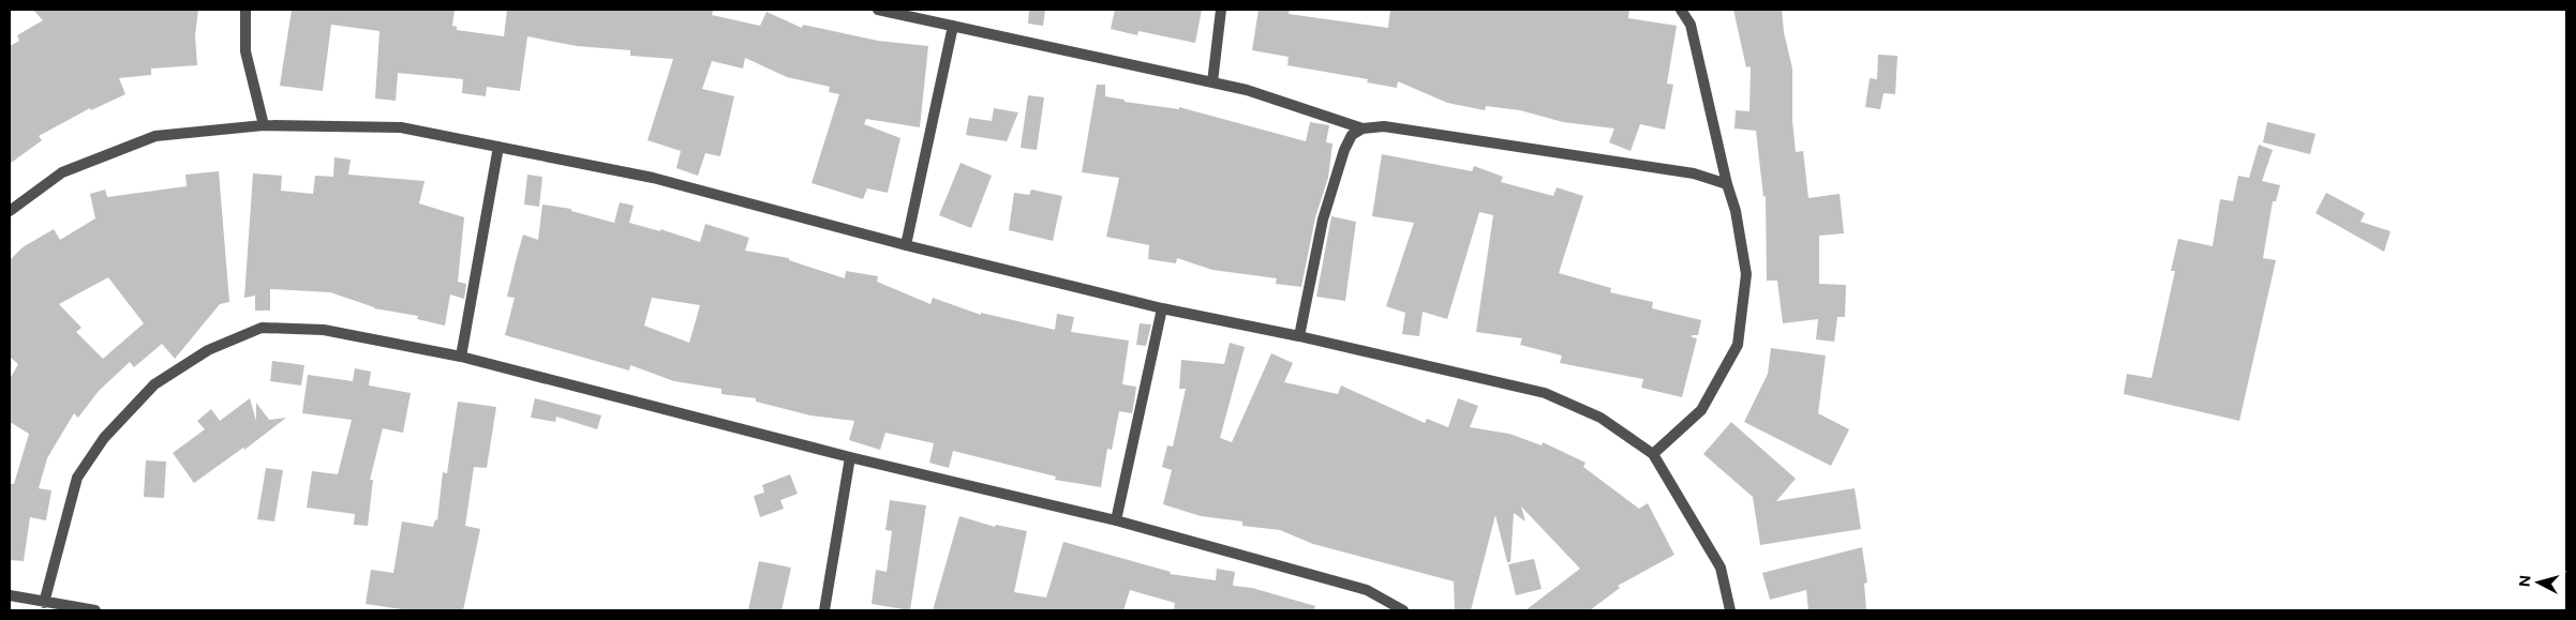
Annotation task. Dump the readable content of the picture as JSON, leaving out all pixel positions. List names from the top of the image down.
{
  "north": "left"
}
